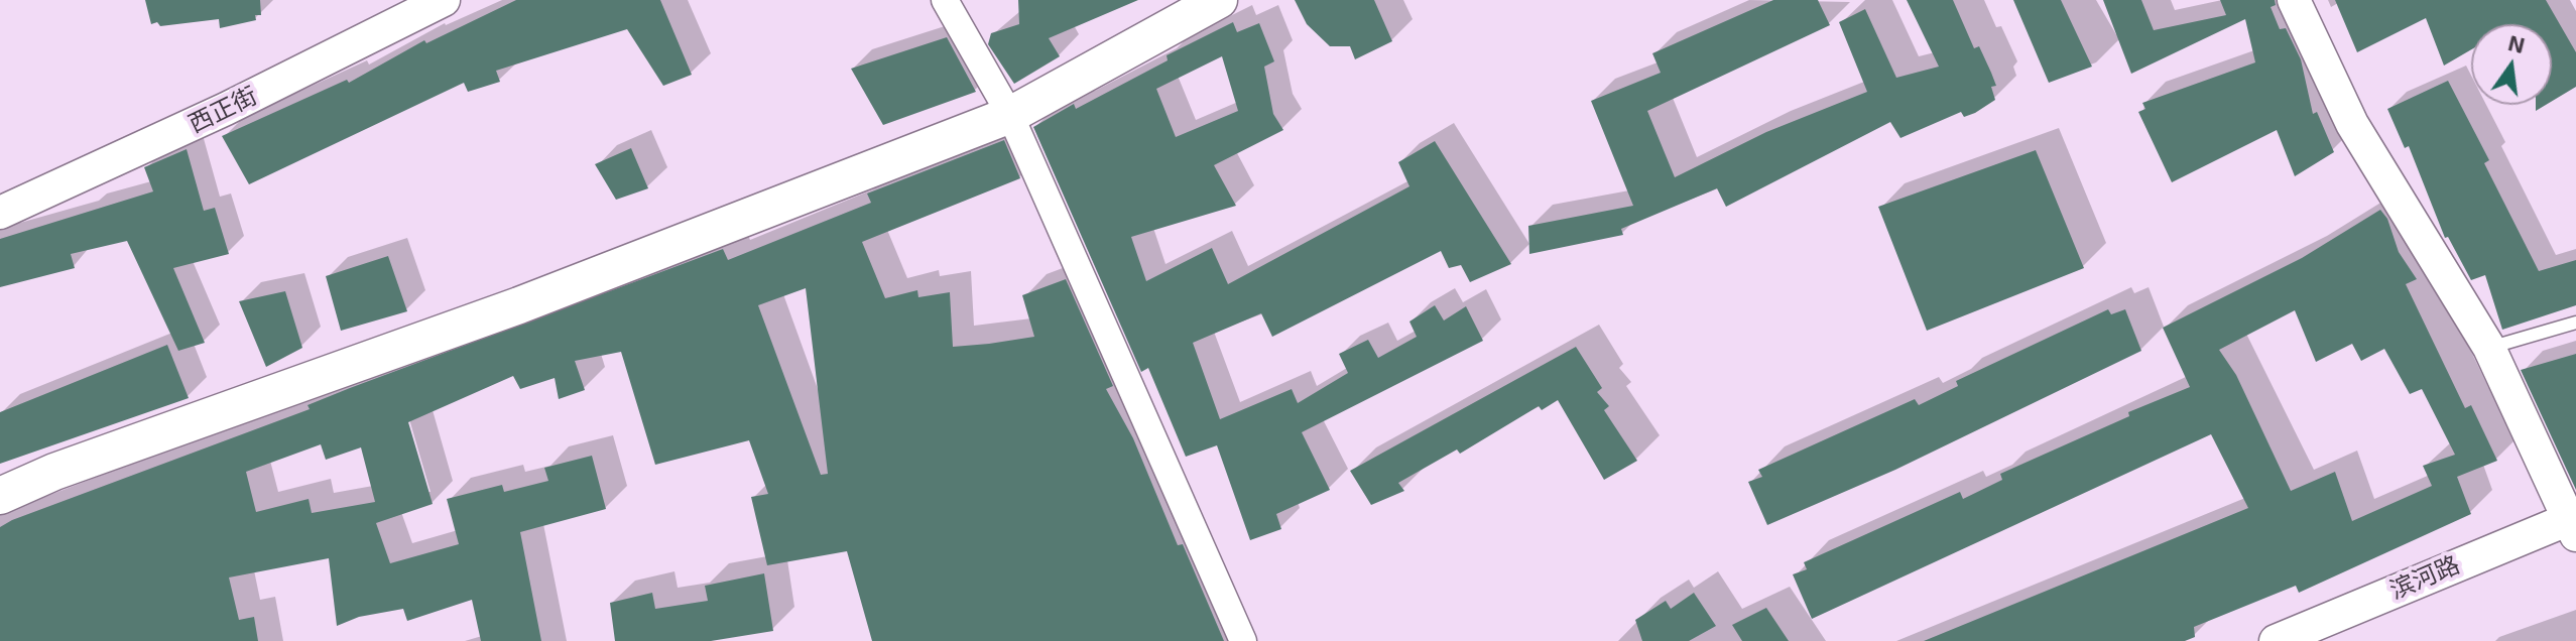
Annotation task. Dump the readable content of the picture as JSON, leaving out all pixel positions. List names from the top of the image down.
{
  "streets": {
    "street": ["西正街", "滨河路"]
  },
  "north": "top"
}
